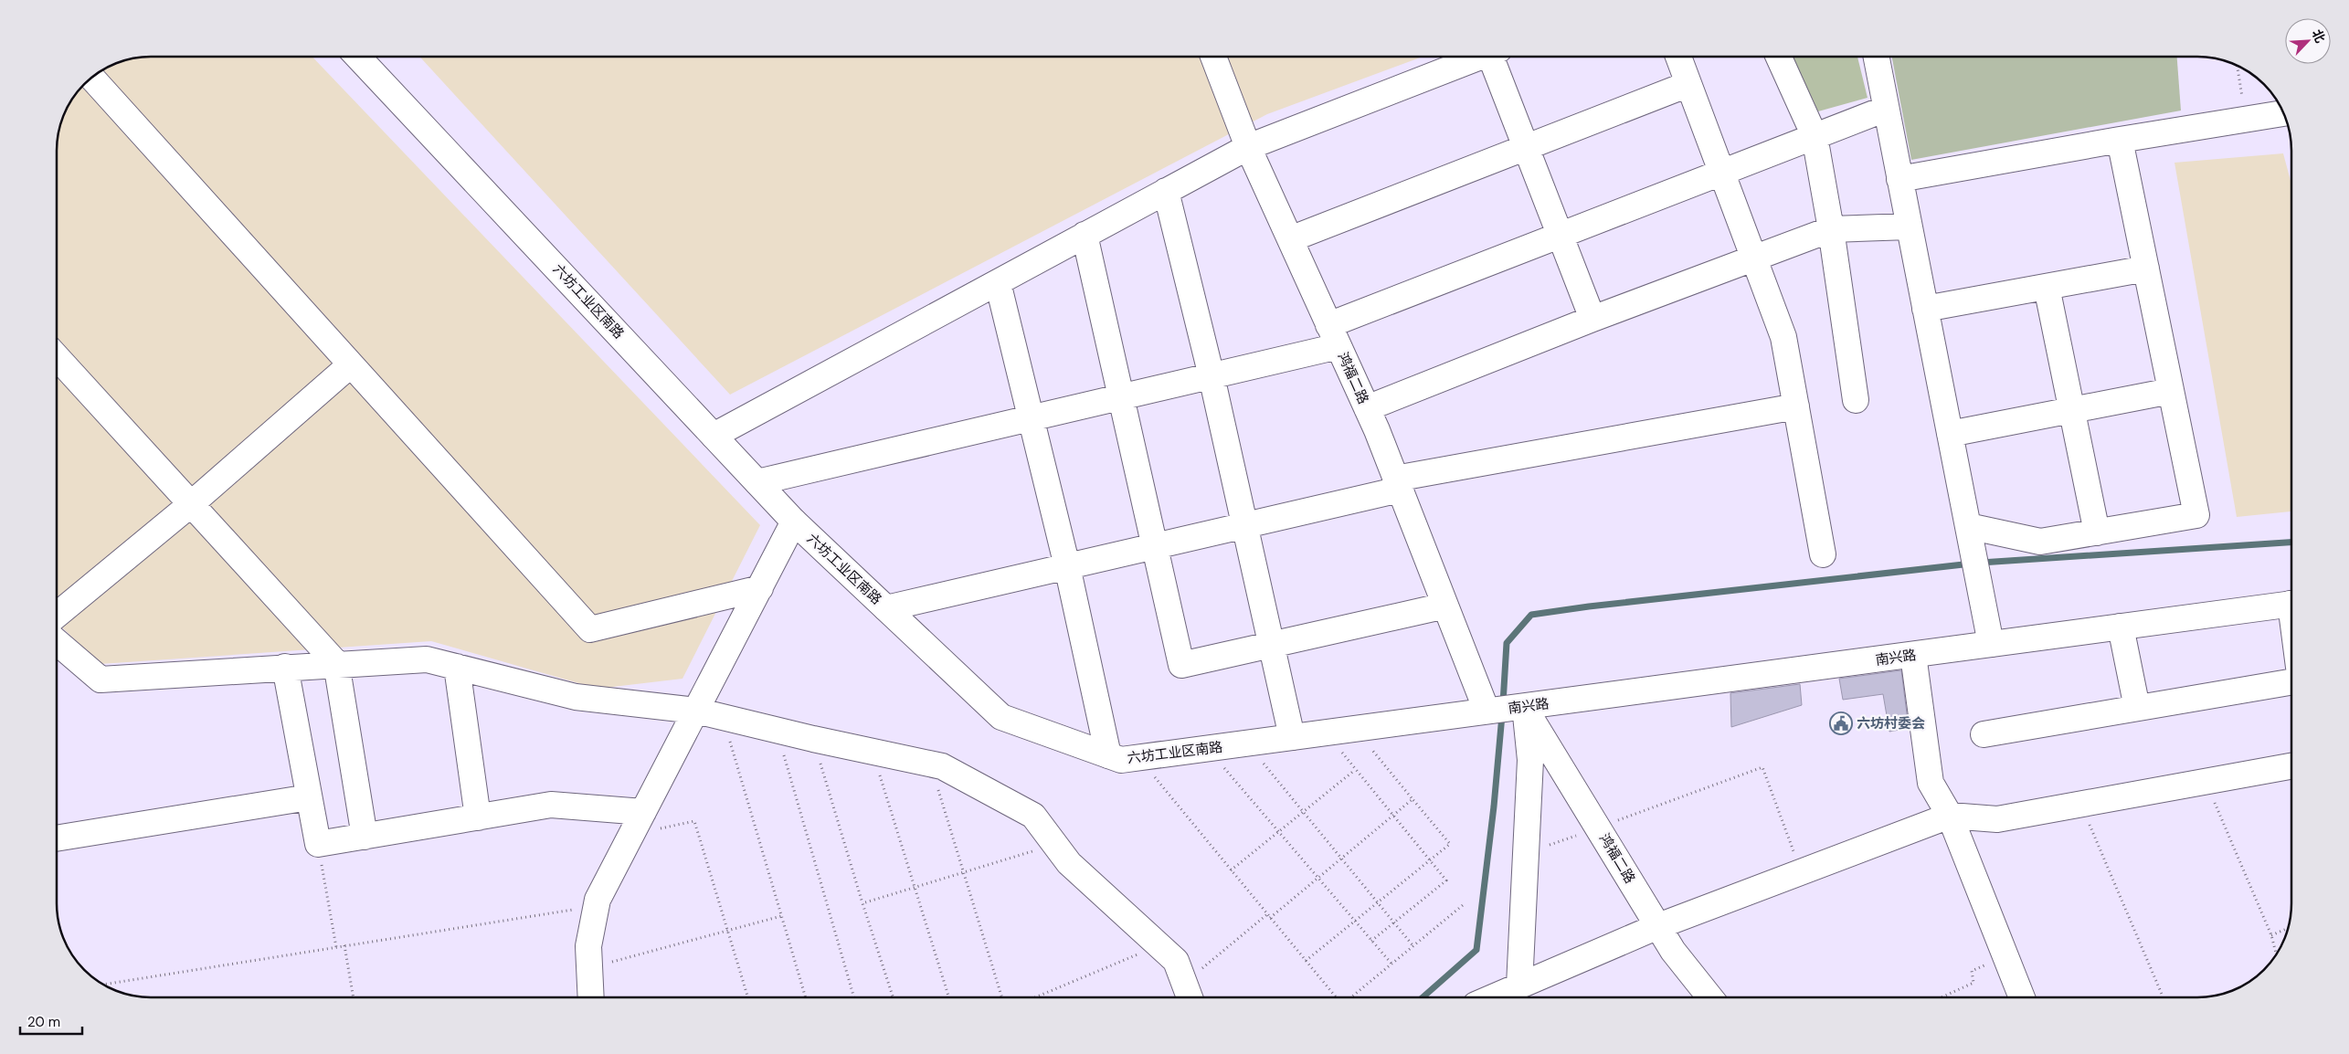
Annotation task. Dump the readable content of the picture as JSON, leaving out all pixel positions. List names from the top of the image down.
{
  "streets": {
    "street": ["六坊工业区南路", "鸿福二路", "南兴路"]
  },
  "crossings": [
    ["六坊工业区南路", "鸿福二路"],
    ["六坊工业区南路", "南兴路"],
    ["鸿福二路", "南兴路"]
  ],
  "places": {
    "public building": ["六坊村委会"]
  },
  "scale_bar": "20 m",
  "north": "top right"
}
